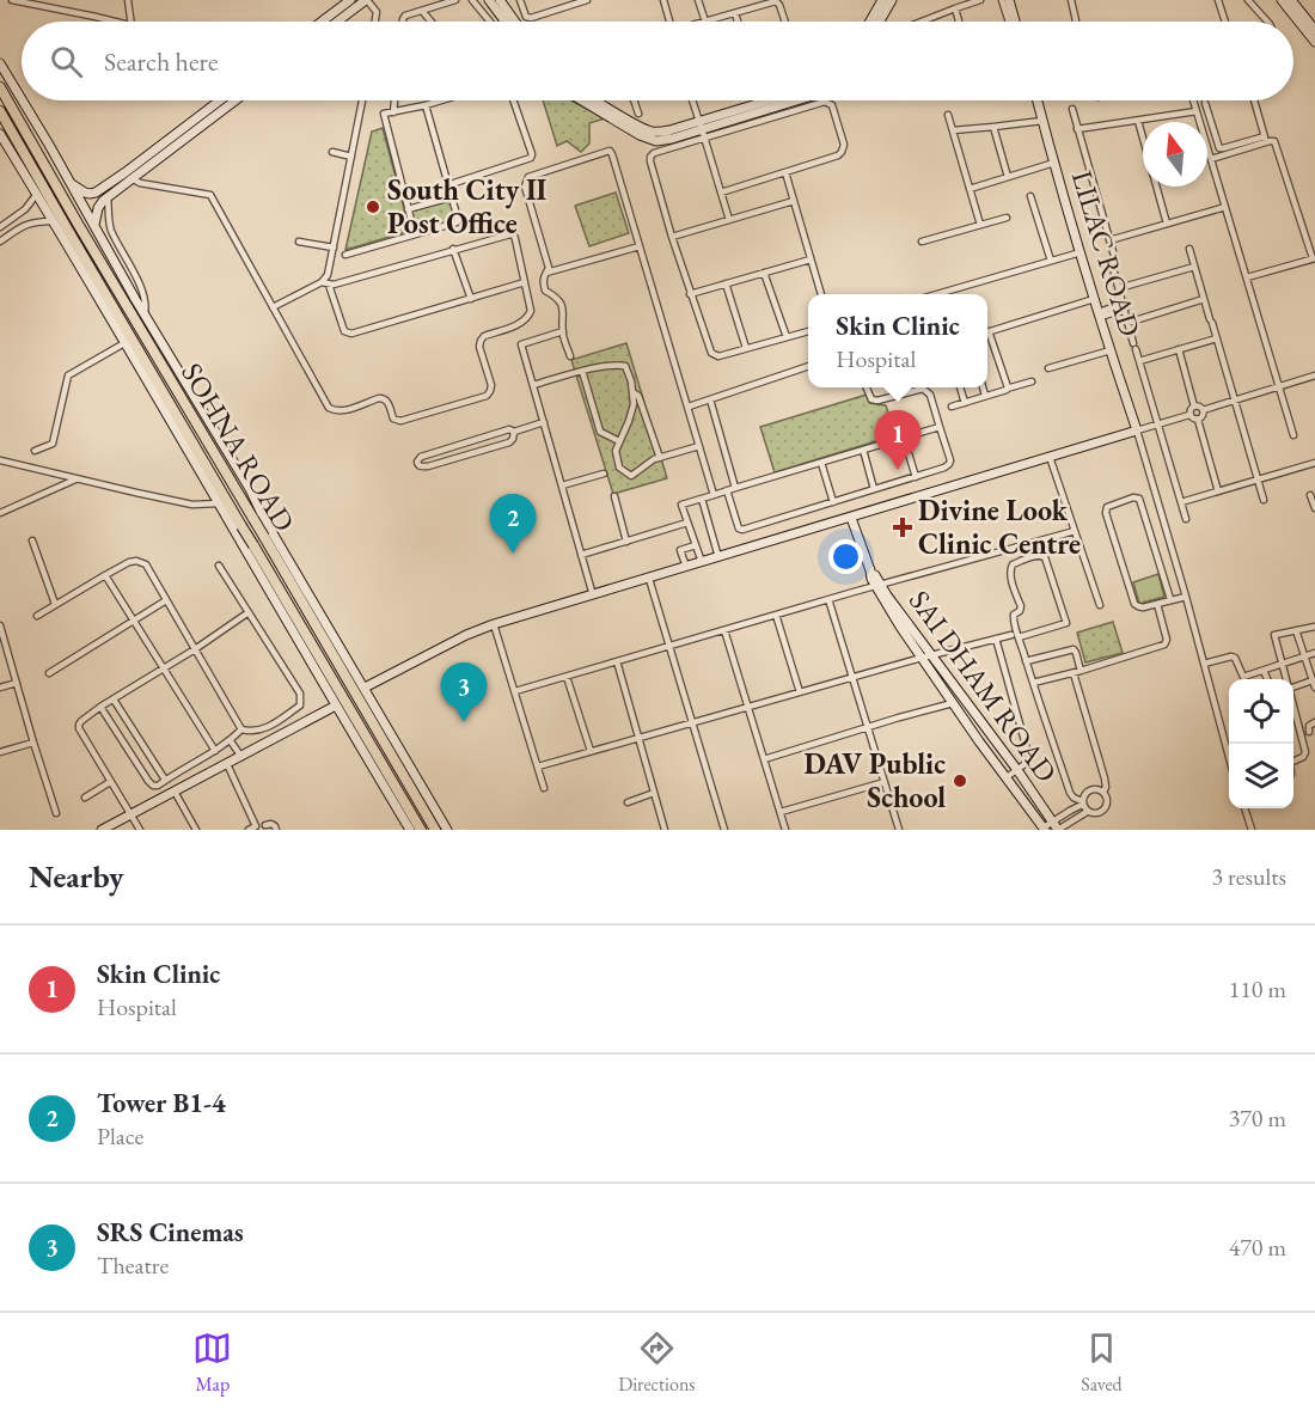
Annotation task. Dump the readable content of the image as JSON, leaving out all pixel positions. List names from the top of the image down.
{
  "streets": {
    "highway": ["SOHNA ROAD"],
    "street": ["LILAC ROAD", "SAI DHAM ROAD"]
  },
  "places": {
    "other": ["South City II Post Office", "DAV Public School"],
    "health": ["Divine Look Clinic Centre"]
  },
  "north": "top",
  "page": {
    "search": "Search here",
    "popup": ["Skin Clinic", "Hospital"],
    "pins": ["1", "2", "3"],
    "heading": ["Nearby", "3 results"],
    "list": [
      {
        "mark": "1",
        "name": "Skin Clinic",
        "note": "Hospital",
        "value": "110 m"
      },
      {
        "mark": "2",
        "name": "Tower B1-4",
        "note": "Place",
        "value": "370 m"
      },
      {
        "mark": "3",
        "name": "SRS Cinemas",
        "note": "Theatre",
        "value": "470 m"
      }
    ],
    "nav": ["Map", "Directions", "Saved"]
  }
}
